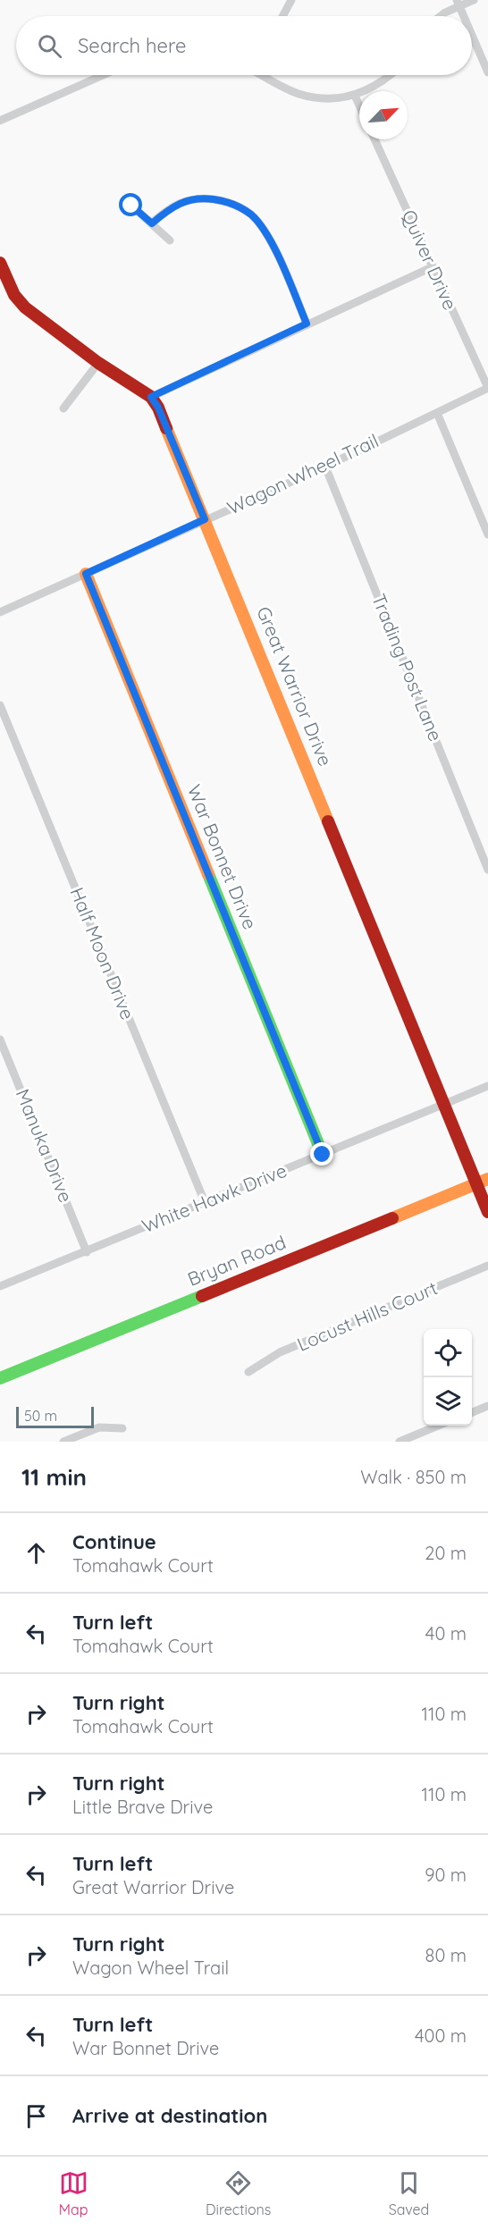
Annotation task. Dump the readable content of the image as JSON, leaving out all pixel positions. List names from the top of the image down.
{
  "streets": {
    "street": [
      "Quiver Drive",
      "Wagon Wheel Trail",
      "Trading Post Lane",
      "Great Warrior Drive",
      "War Bonnet Drive",
      "Half Moon Drive",
      "Manuka Drive",
      "White Hawk Drive",
      "Bryan Road",
      "Locust Hills Court"
    ]
  },
  "crossings": [
    ["Quiver Drive", "Wagon Wheel Trail"],
    ["Wagon Wheel Trail", "Trading Post Lane"],
    ["Wagon Wheel Trail", "Great Warrior Drive"],
    ["Wagon Wheel Trail", "War Bonnet Drive"],
    ["Great Warrior Drive", "White Hawk Drive"],
    ["Great Warrior Drive", "Bryan Road"],
    ["War Bonnet Drive", "White Hawk Drive"],
    ["Half Moon Drive", "White Hawk Drive"],
    ["Manuka Drive", "White Hawk Drive"]
  ],
  "scale_bar": "50 m",
  "north": "top right",
  "page": {
    "search": "Search here",
    "scale": "50 m",
    "heading": ["11 min", "Walk · 850 m"],
    "list": [
      ["Continue", "Tomahawk Court", "20 m"],
      ["Turn left", "Tomahawk Court", "40 m"],
      ["Turn right", "Tomahawk Court", "110 m"],
      ["Turn right", "Little Brave Drive", "110 m"],
      ["Turn left", "Great Warrior Drive", "90 m"],
      ["Turn right", "Wagon Wheel Trail", "80 m"],
      ["Turn left", "War Bonnet Drive", "400 m"],
      "Arrive at destination"
    ],
    "nav": ["Map", "Directions", "Saved"]
  }
}
